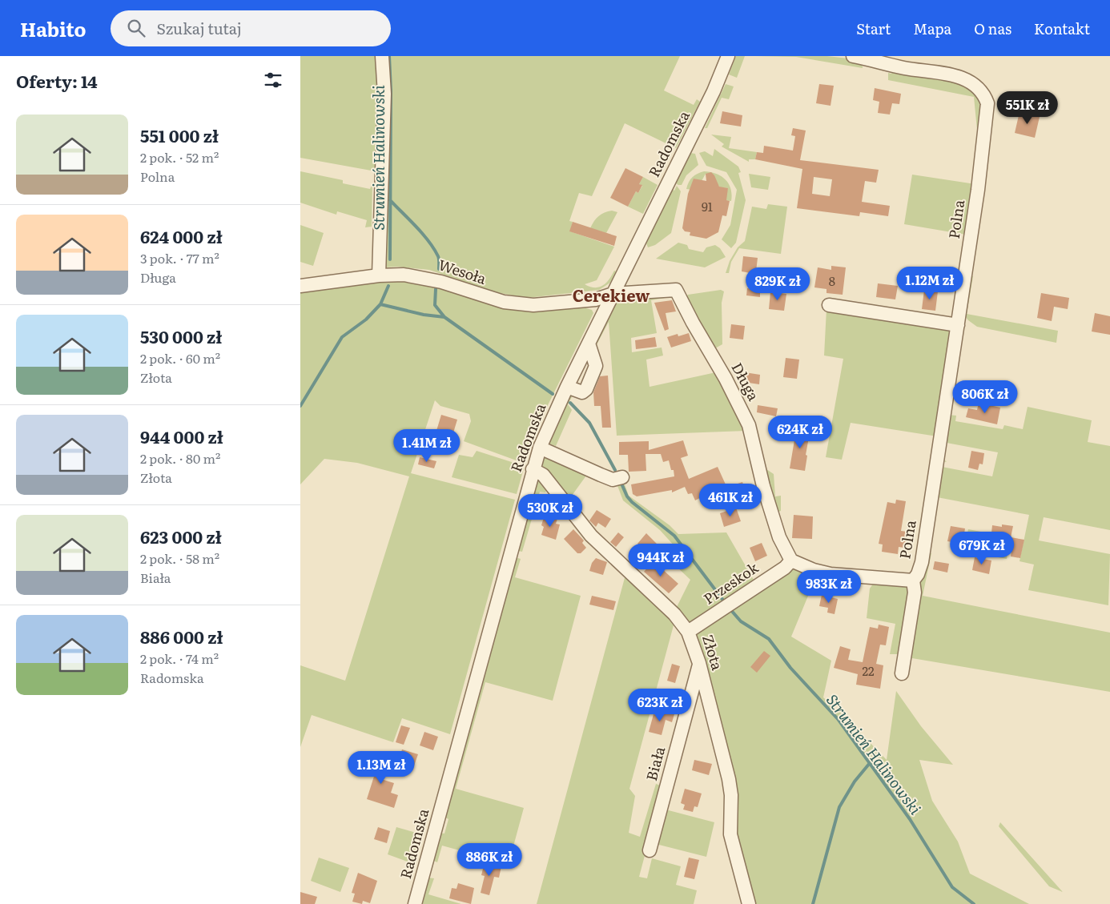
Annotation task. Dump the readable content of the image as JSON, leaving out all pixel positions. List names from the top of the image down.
{
  "streets": {
    "street": [
      "Radomska",
      "Polna",
      "Wesoła",
      "Długa",
      "Przeskok",
      "Złota",
      "Biała"
    ]
  },
  "crossings": [
    ["Radomska", "Wesoła"],
    ["Radomska", "Złota"],
    ["Wesoła", "Długa"],
    ["Długa", "Przeskok"],
    ["Przeskok", "Złota"],
    ["Złota", "Biała"]
  ],
  "districts": ["Cerekiew"],
  "water": ["Strumień Halinowski"],
  "house_numbers": ["91", "8", "22"],
  "page": {
    "header": "Habito",
    "search": "Szukaj tutaj",
    "nav": [
      "Start",
      "Mapa",
      "O nas",
      "Kontakt"
    ],
    "heading": "Oferty: 14",
    "price": [
      "551K zł",
      "1.12M zł",
      "829K zł",
      "806K zł",
      "624K zł",
      "1.41M zł",
      "461K zł",
      "530K zł",
      "679K zł",
      "944K zł",
      "983K zł",
      "623K zł",
      "1.13M zł",
      "886K zł"
    ],
    "list": [
      {
        "name": "551 000 zł",
        "note": "2 pok. · 52 m² · Polna"
      },
      {
        "name": "624 000 zł",
        "note": "3 pok. · 77 m² · Długa"
      },
      {
        "name": "530 000 zł",
        "note": "2 pok. · 60 m² · Złota"
      },
      {
        "name": "944 000 zł",
        "note": "2 pok. · 80 m² · Złota"
      },
      {
        "name": "623 000 zł",
        "note": "2 pok. · 58 m² · Biała"
      },
      {
        "name": "886 000 zł",
        "note": "2 pok. · 74 m² · Radomska"
      }
    ]
  }
}
